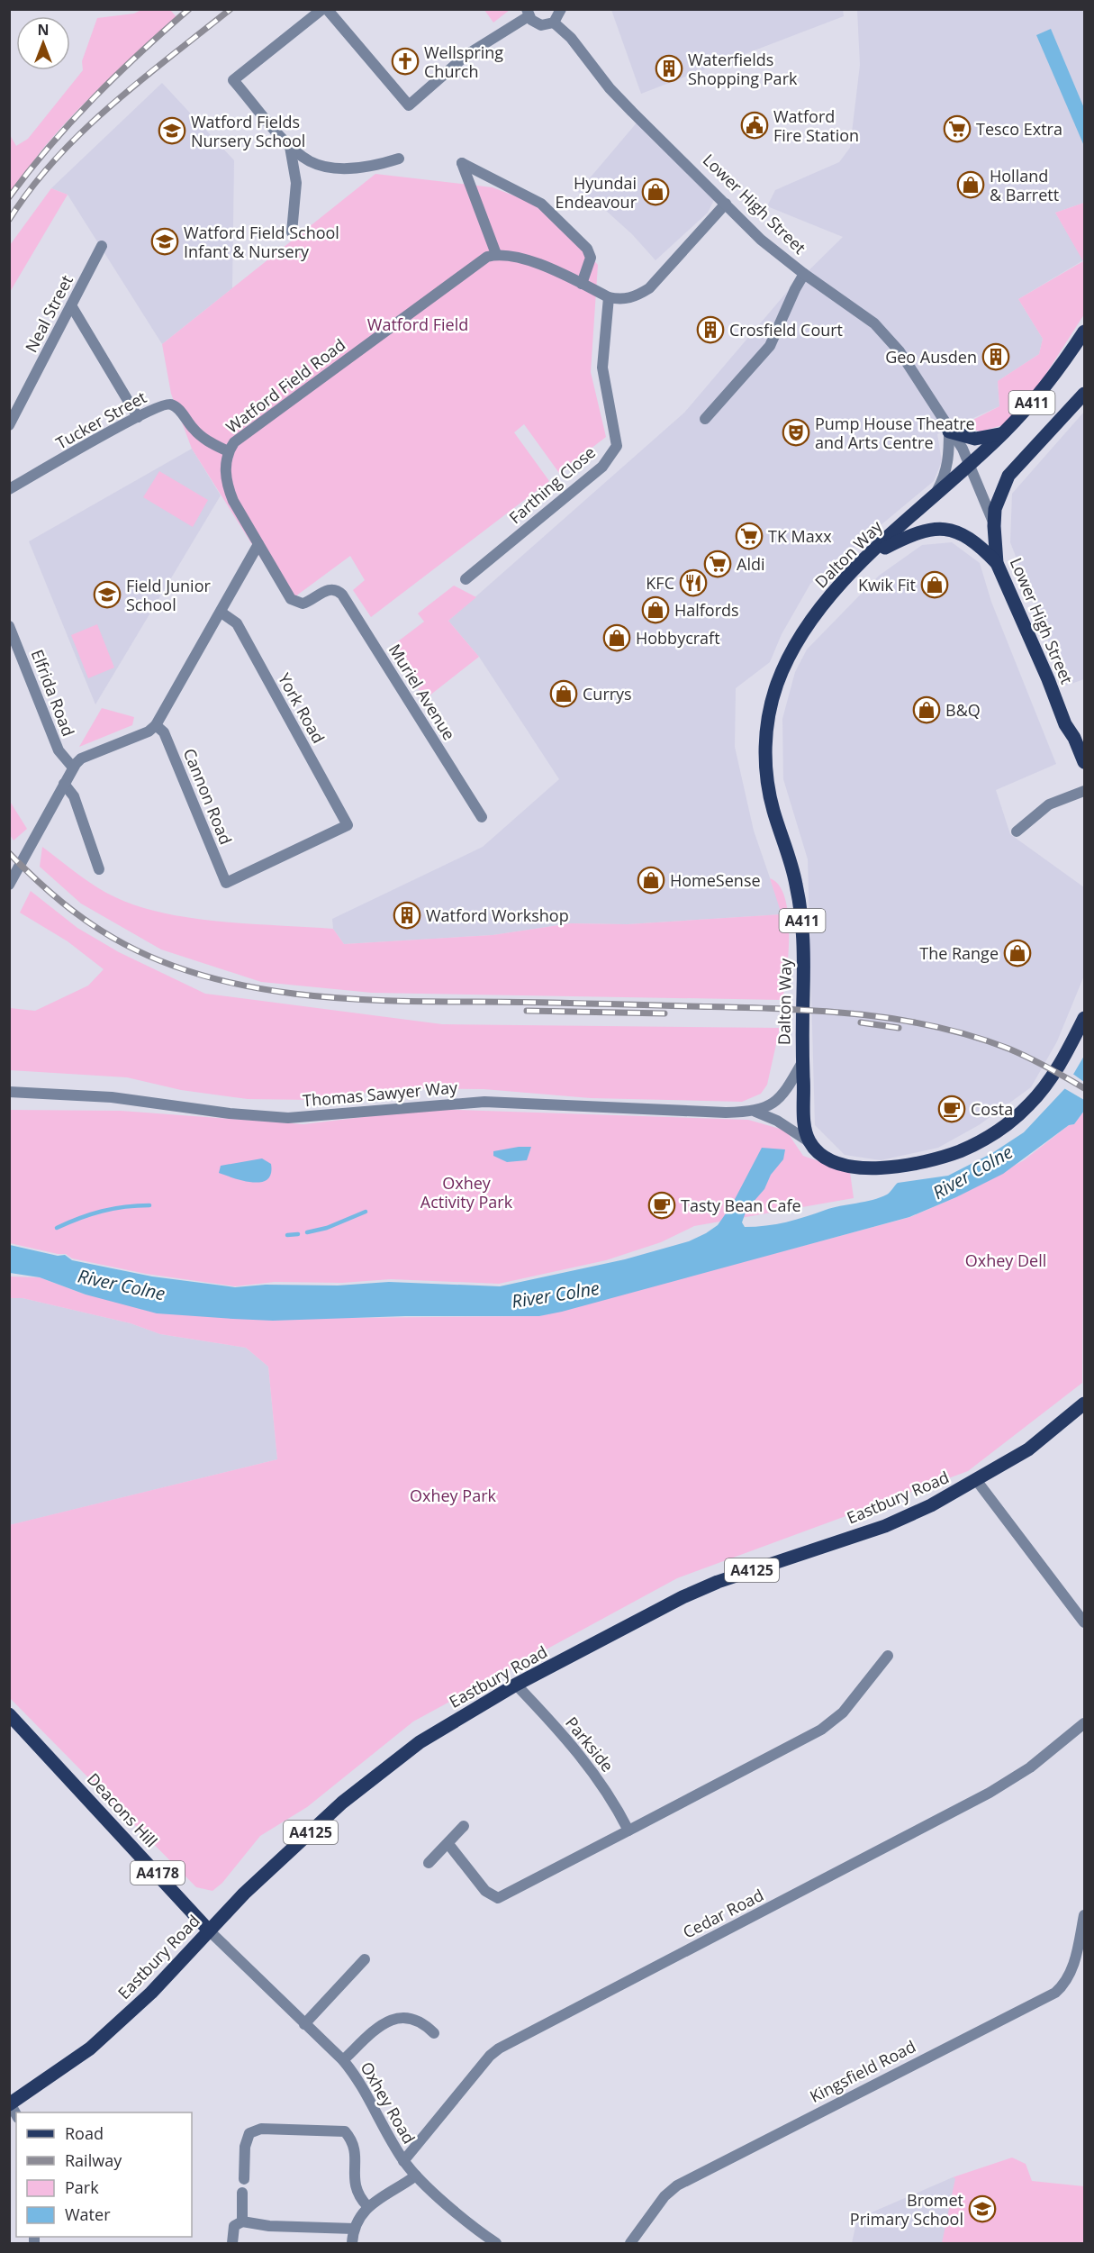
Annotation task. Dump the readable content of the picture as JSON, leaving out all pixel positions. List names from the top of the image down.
{
  "streets": {
    "main road": [
      "Lower High Street",
      "A411",
      "Dalton Way",
      "Eastbury Road",
      "A4125",
      "Deacons Hill",
      "A4178"
    ],
    "street": [
      "Neal Street",
      "Watford Field Road",
      "Tucker Street",
      "Farthing Close",
      "Muriel Avenue",
      "Elfrida Road",
      "York Road",
      "Cannon Road",
      "Thomas Sawyer Way",
      "Parkside",
      "Cedar Road",
      "Kingsfield Road",
      "Oxhey Road"
    ]
  },
  "crossings": [
    ["Lower High Street", "A411"],
    ["Lower High Street", "Dalton Way"],
    ["Watford Field Road", "Tucker Street"],
    ["A411", "Dalton Way"],
    ["Dalton Way", "Thomas Sawyer Way"],
    ["York Road", "Cannon Road"],
    ["Eastbury Road", "Parkside"],
    ["Eastbury Road", "Deacons Hill"],
    ["Eastbury Road", "Oxhey Road"],
    ["Deacons Hill", "Oxhey Road"],
    ["Cedar Road", "Oxhey Road"]
  ],
  "water": ["River Colne"],
  "parks": [
    "Watford Field",
    "Oxhey Activity Park",
    "Oxhey Dell",
    "Oxhey Park"
  ],
  "places": {
    "church": ["Wellspring Church"],
    "building": [
      "Waterfields Shopping Park",
      "Crosfield Court",
      "Geo Ausden",
      "Watford Workshop"
    ],
    "public building": ["Watford Fire Station"],
    "supermarket": ["Tesco Extra", "TK Maxx", "Aldi"],
    "school or university": [
      "Watford Fields Nursery School",
      "Watford Field School Infant & Nursery",
      "Field Junior School",
      "Bromet Primary School"
    ],
    "shop": [
      "Holland & Barrett",
      "Hyundai Endeavour",
      "Kwik Fit",
      "Halfords",
      "Hobbycraft",
      "Currys",
      "B&Q",
      "HomeSense",
      "The Range"
    ],
    "theatre": ["Pump House Theatre and Arts Centre"],
    "restaurant": ["KFC"],
    "cafe": ["Costa", "Tasty Bean Cafe"]
  },
  "legend": [
    "Road",
    "Railway",
    "Park",
    "Water"
  ],
  "north": "top"
}
